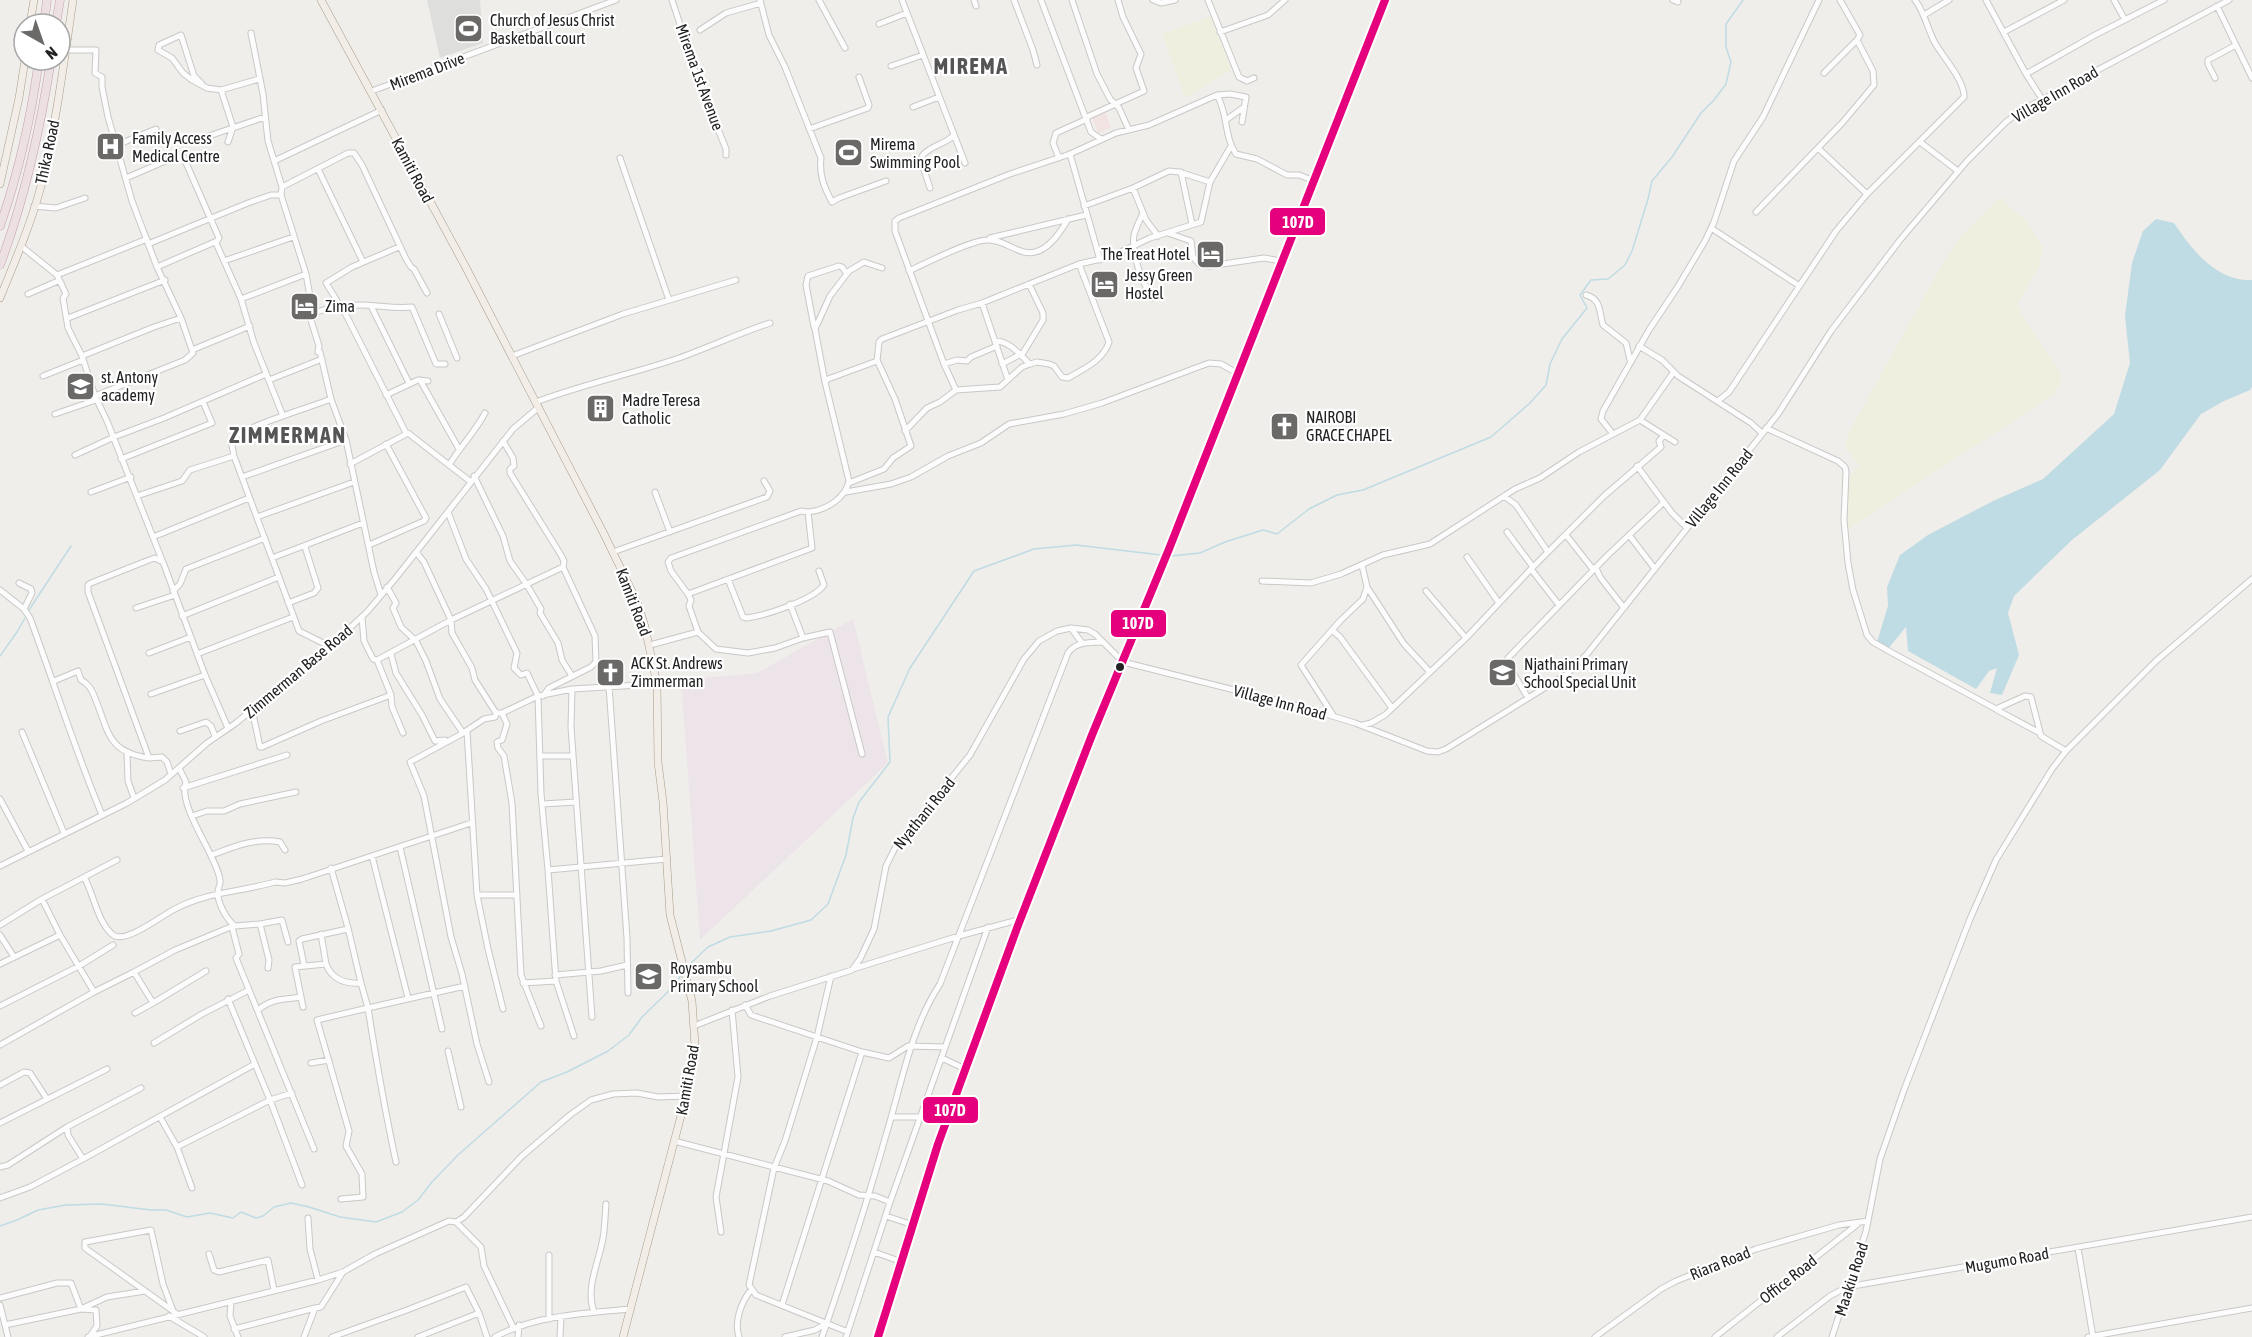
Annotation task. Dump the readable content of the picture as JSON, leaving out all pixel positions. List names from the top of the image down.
{
  "streets": {
    "highway": ["Thika Road"],
    "main road": ["Kamiti Road"],
    "street": [
      "Mirema Drive",
      "Mirema 1st Avenue",
      "Village Inn Road",
      "Zimmerman Base Road",
      "Nyathani Road",
      "Mugumo Road",
      "Riara Road",
      "Office Road",
      "Maakiu Road"
    ]
  },
  "crossings": [
    ["Mirema Drive", "Kamiti Road"],
    ["Kamiti Road", "Zimmerman Base Road"],
    ["Mugumo Road", "Maakiu Road"],
    ["Riara Road", "Office Road"],
    ["Riara Road", "Maakiu Road"],
    ["Office Road", "Maakiu Road"]
  ],
  "districts": ["MIREMA", "ZIMMERMAN"],
  "places": {
    "sports": ["Church of Jesus Christ Basketball court", "Mirema Swimming Pool"],
    "hospital": ["Family Access Medical Centre"],
    "hotel": ["The Treat Hotel", "Jessy Green Hostel", "Zima"],
    "school or university": ["st. Antony academy", "Njathaini Primary School Special Unit", "Roysambu Primary School"],
    "building": ["Madre Teresa Catholic"],
    "church": ["NAIROBI GRACE CHAPEL", "ACK St. Andrews Zimmerman"]
  },
  "lines": ["transit line 107D"],
  "north": "bottom right"
}
